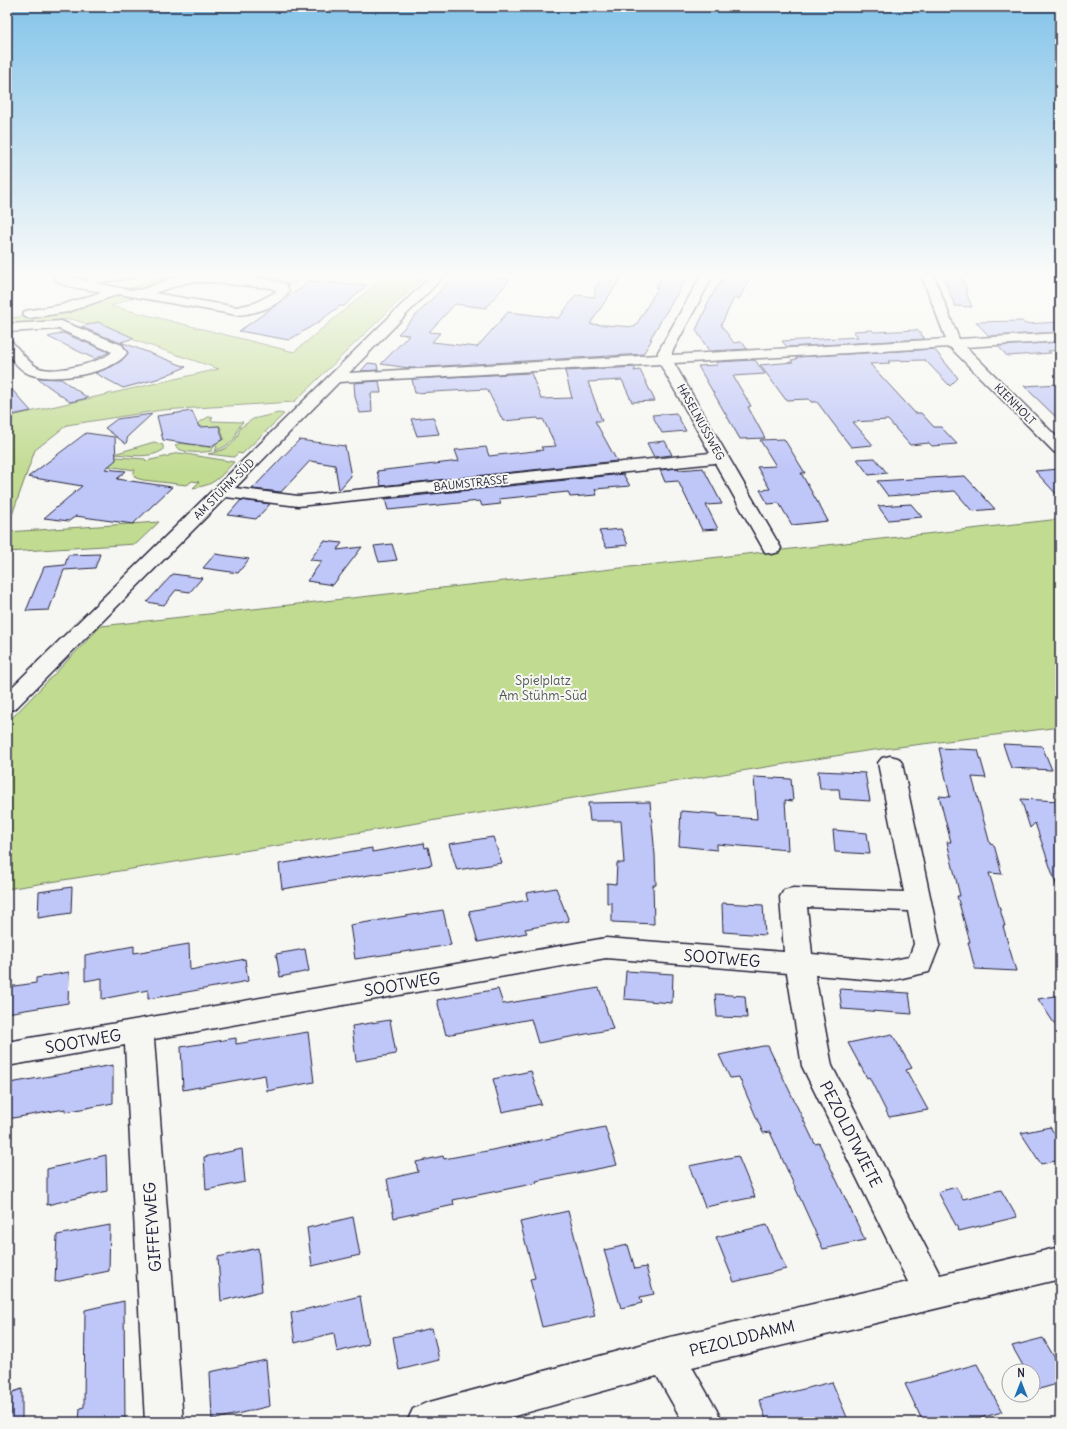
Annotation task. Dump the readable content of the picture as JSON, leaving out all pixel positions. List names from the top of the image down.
{
  "streets": {
    "street": [
      "KIENHOLT",
      "HASELNUSSWEG",
      "BAUMSTRASSE",
      "AM STÜHM-SÜD",
      "SOOTWEG",
      "PEZOLDTWIETE",
      "GIFFEYWEG",
      "PEZOLDDAMM"
    ]
  },
  "crossings": [
    ["HASELNUSSWEG", "BAUMSTRASSE"],
    ["BAUMSTRASSE", "AM STÜHM-SÜD"],
    ["SOOTWEG", "PEZOLDTWIETE"],
    ["SOOTWEG", "GIFFEYWEG"],
    ["PEZOLDTWIETE", "PEZOLDDAMM"]
  ],
  "parks": ["Spielplatz Am Stühm-Süd"],
  "north": "top"
}
